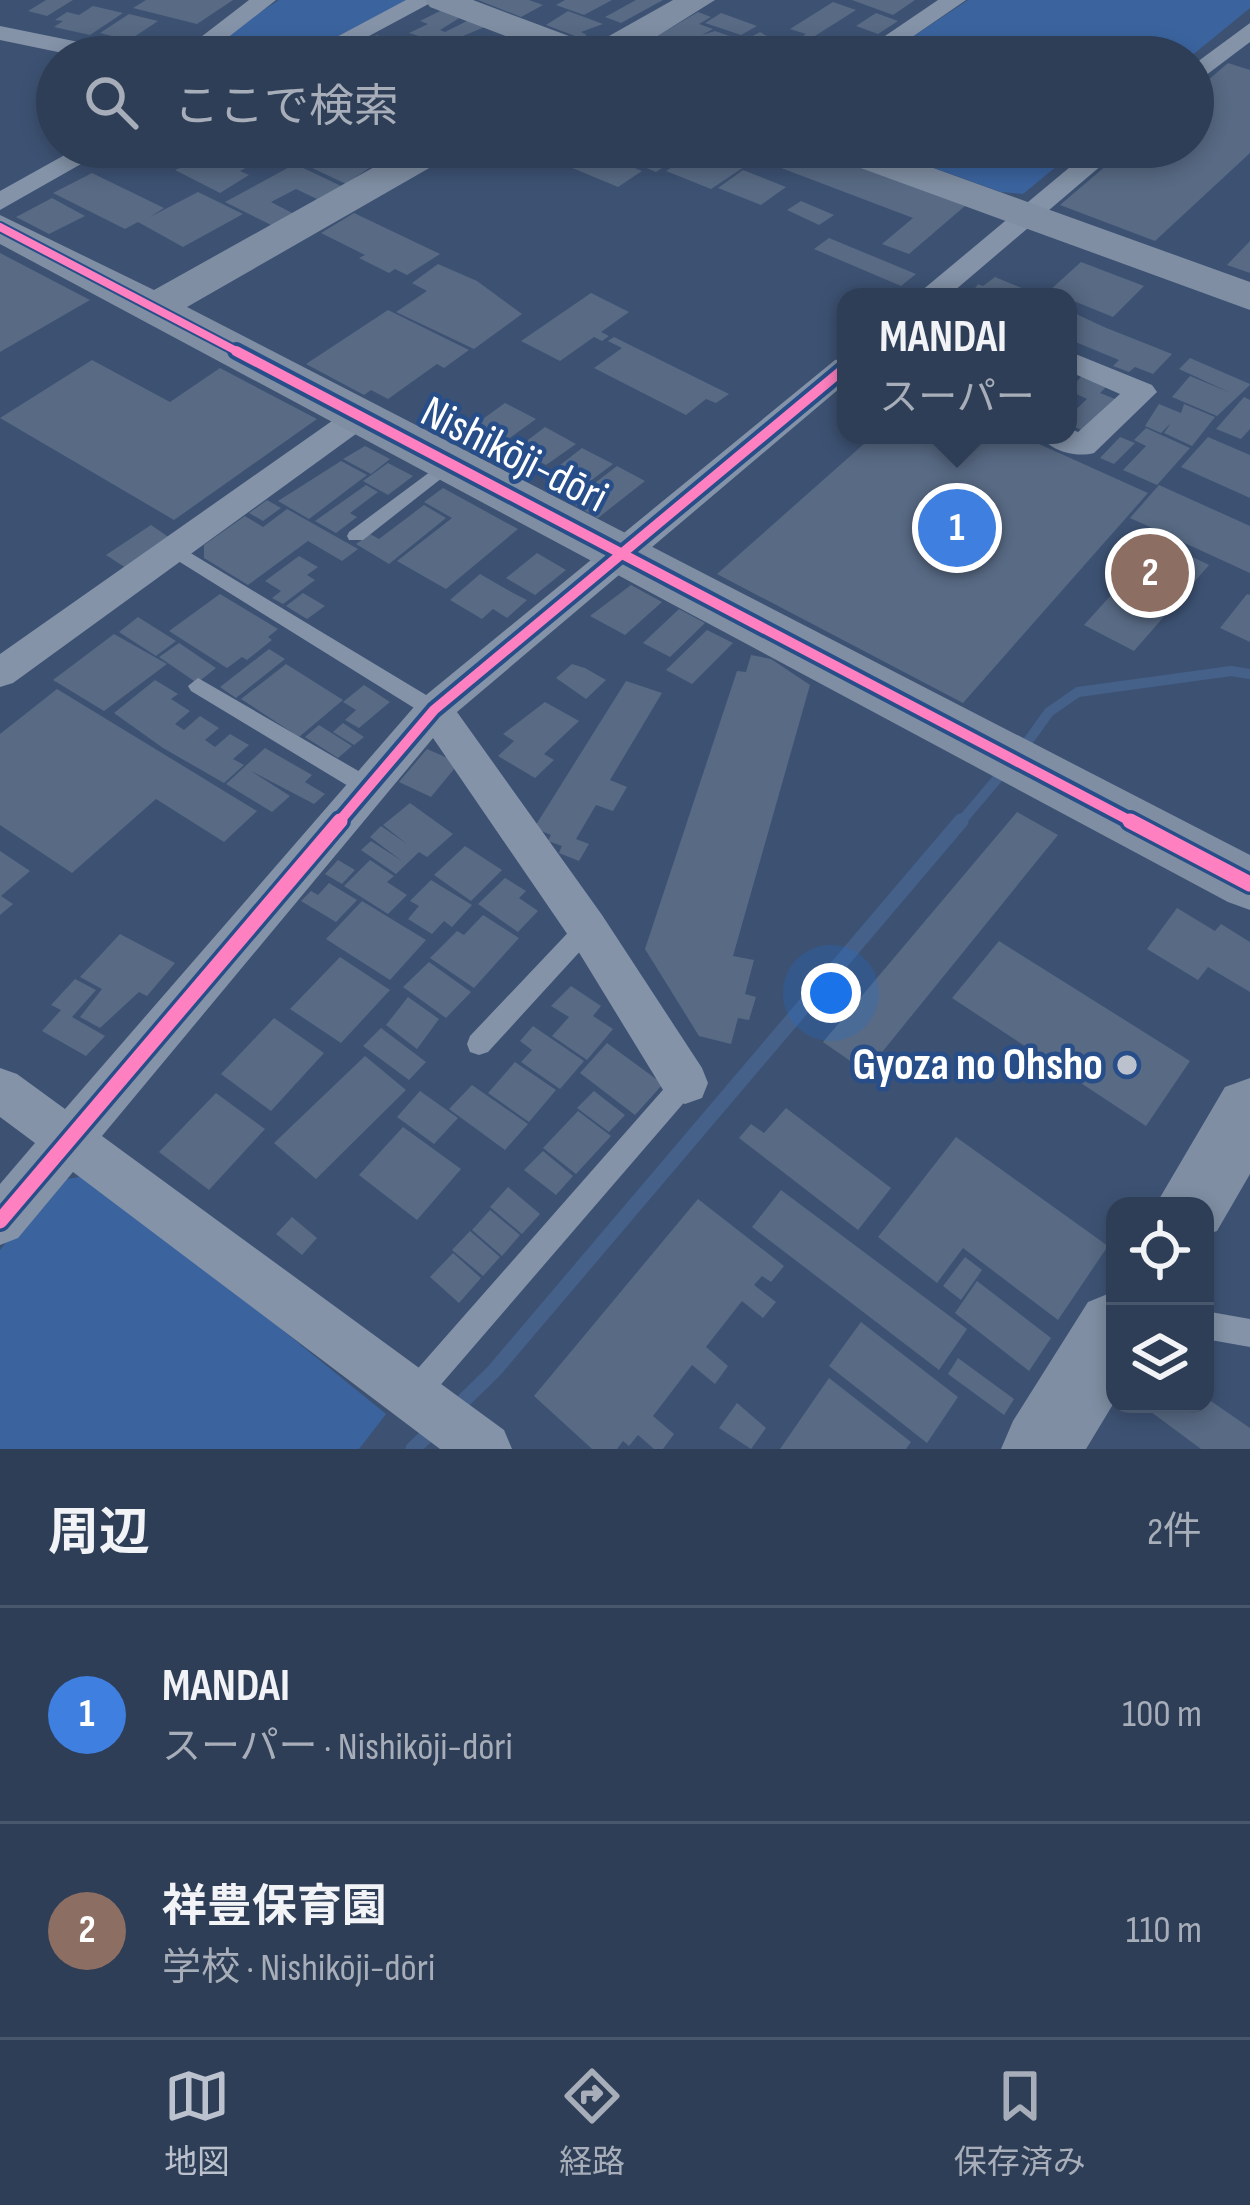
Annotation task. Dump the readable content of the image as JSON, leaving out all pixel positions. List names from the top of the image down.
{
  "streets": {
    "street": ["Nishikōji-dōri"]
  },
  "places": ["Gyoza no Ohsho"],
  "page": {
    "search": "ここで検索",
    "popup": ["MANDAI", "スーパー"],
    "pins": ["1", "2"],
    "heading": ["周辺", "2件"],
    "list": [
      {
        "mark": "1",
        "name": "MANDAI",
        "note": "スーパー · Nishikōji-dōri",
        "value": "100 m"
      },
      {
        "mark": "2",
        "name": "祥豊保育園",
        "note": "学校 · Nishikōji-dōri",
        "value": "110 m"
      }
    ],
    "nav": ["地図", "経路", "保存済み"]
  }
}
